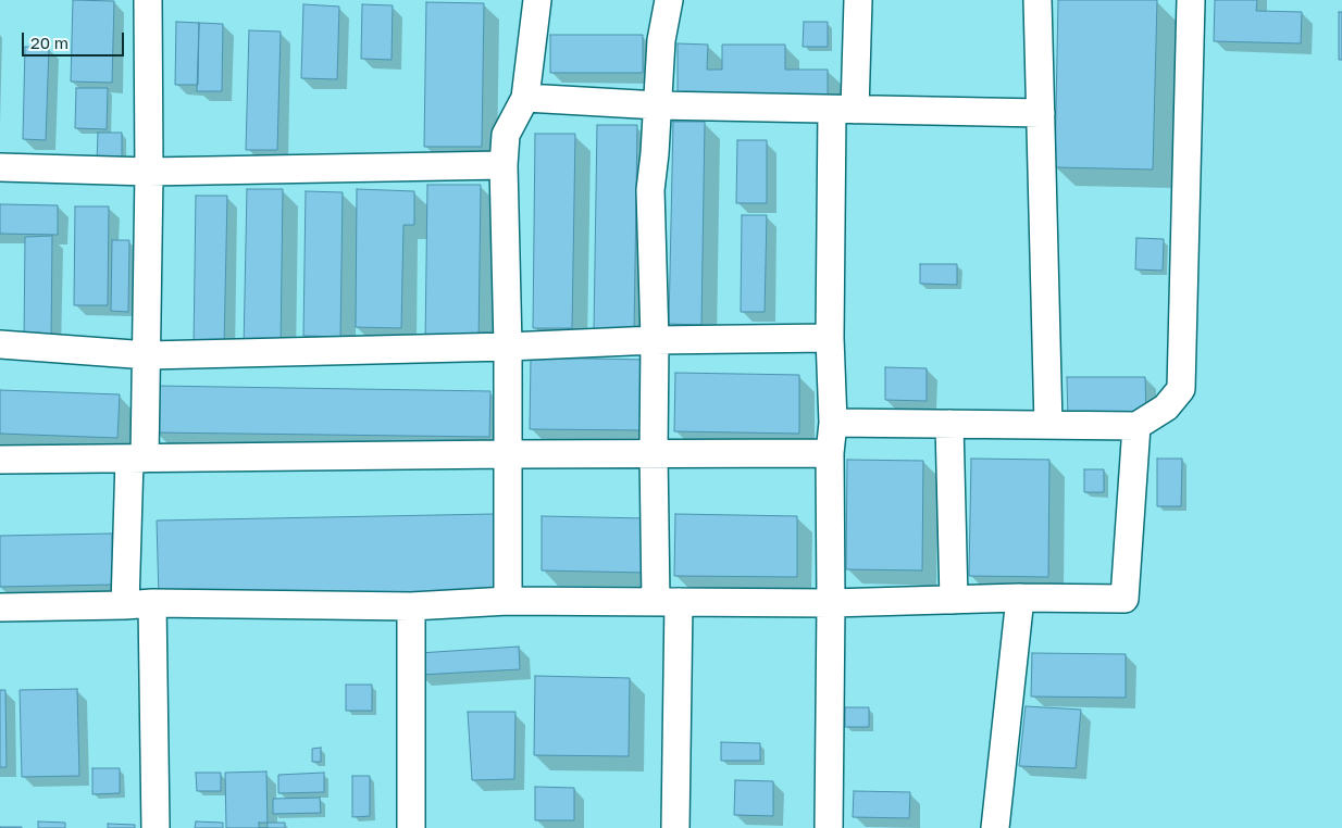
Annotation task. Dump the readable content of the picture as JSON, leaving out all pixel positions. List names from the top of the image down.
{
  "scale_bar": "20 m"
}
